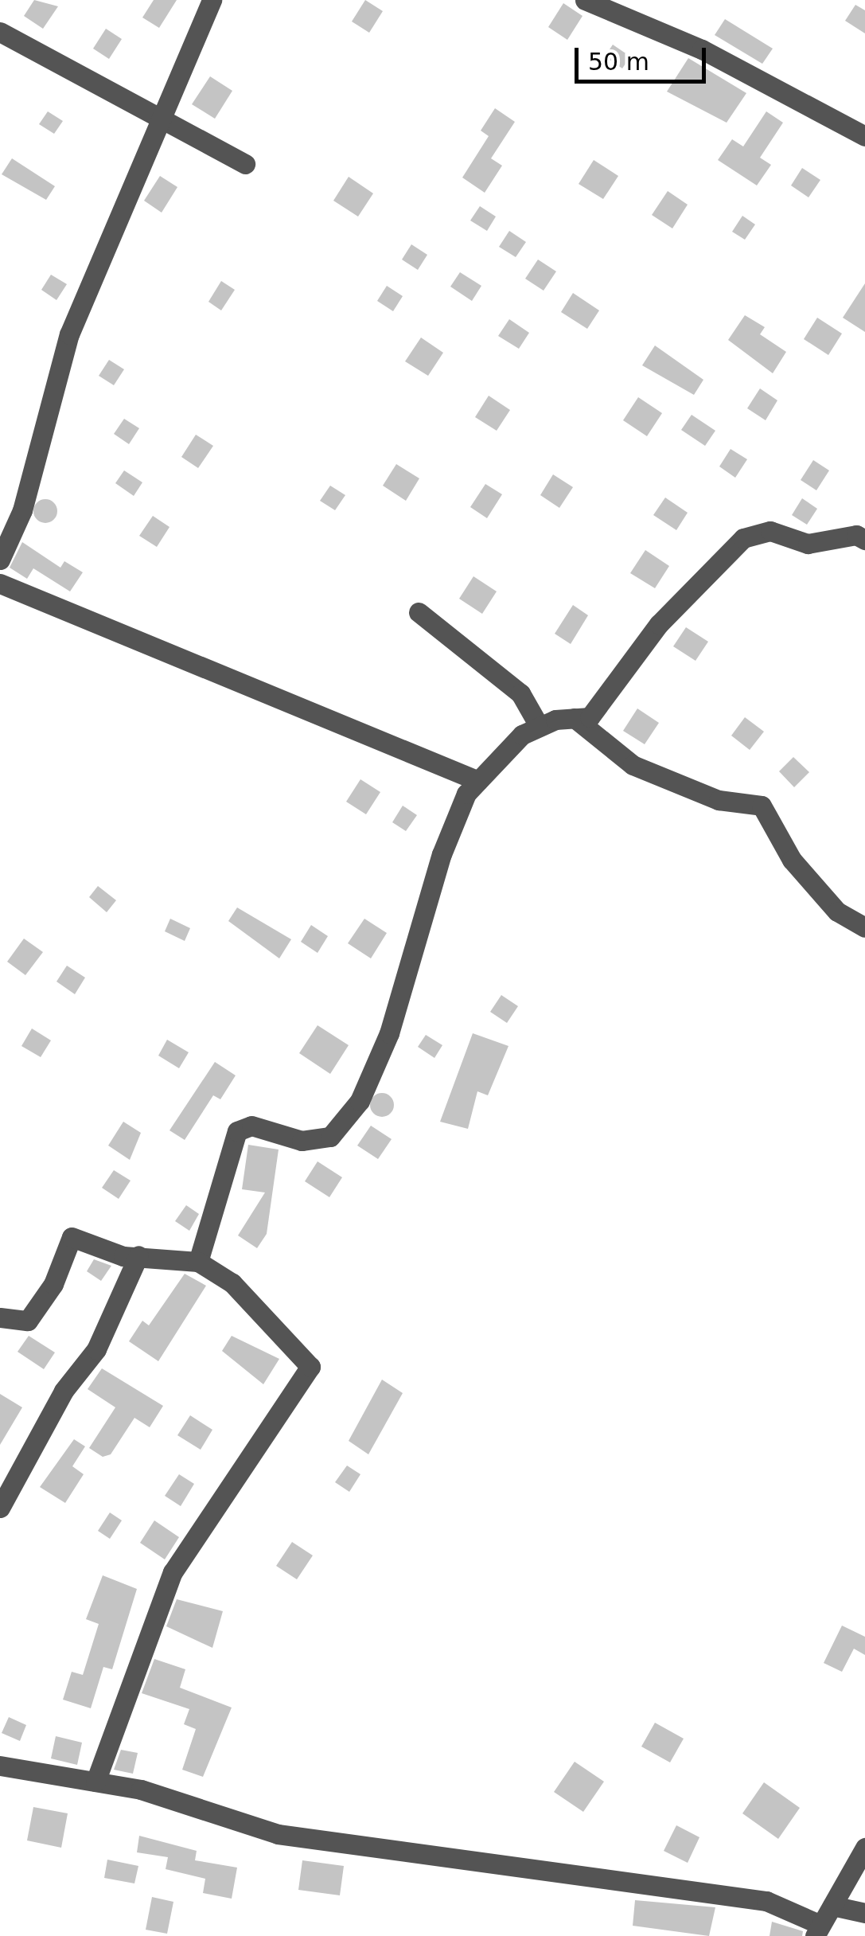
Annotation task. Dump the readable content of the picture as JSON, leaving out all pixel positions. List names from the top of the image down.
{
  "scale_bar": "50 m"
}
